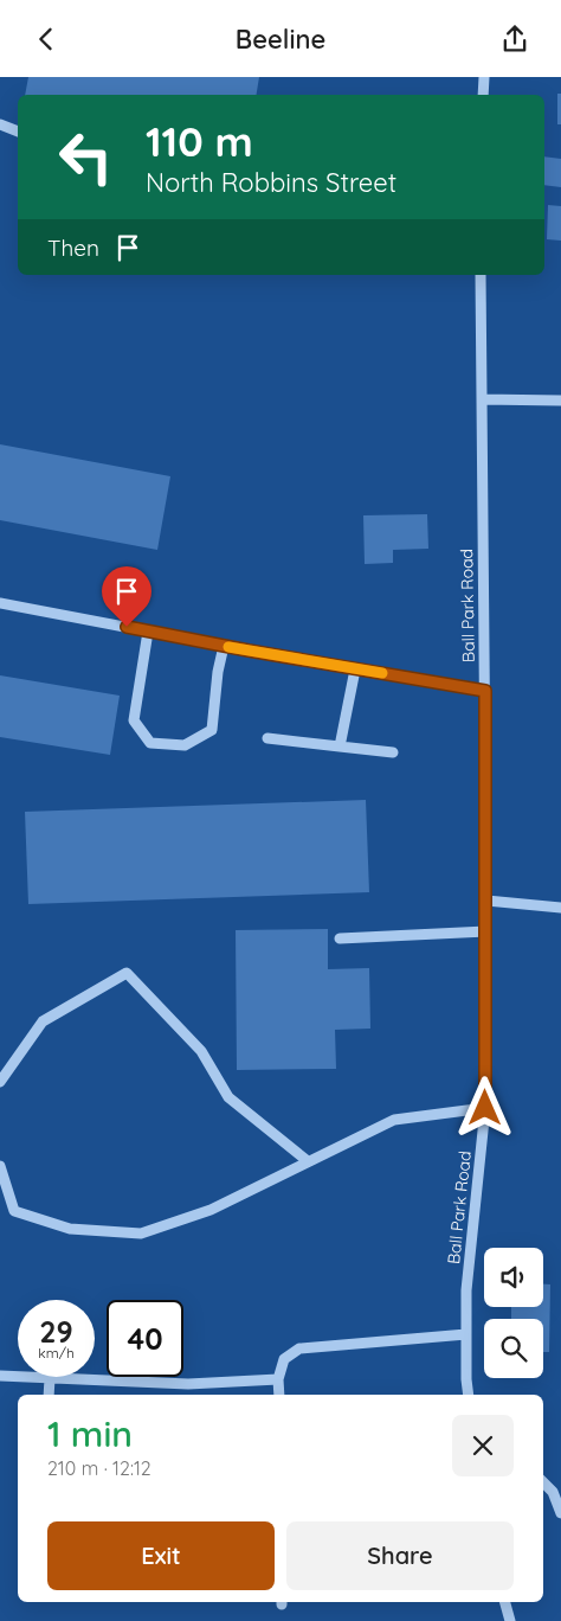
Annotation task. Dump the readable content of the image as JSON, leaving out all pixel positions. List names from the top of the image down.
{
  "streets": {
    "street": ["Ball Park Road"]
  },
  "page": {
    "header": "Beeline",
    "turn": ["110 m", "North Robbins Street"],
    "then": "Then",
    "speed": "29 km/h",
    "limit": "40",
    "heading": ["1 min", "210 m · 12:12"],
    "buttons": ["Exit", "Share"]
  }
}
